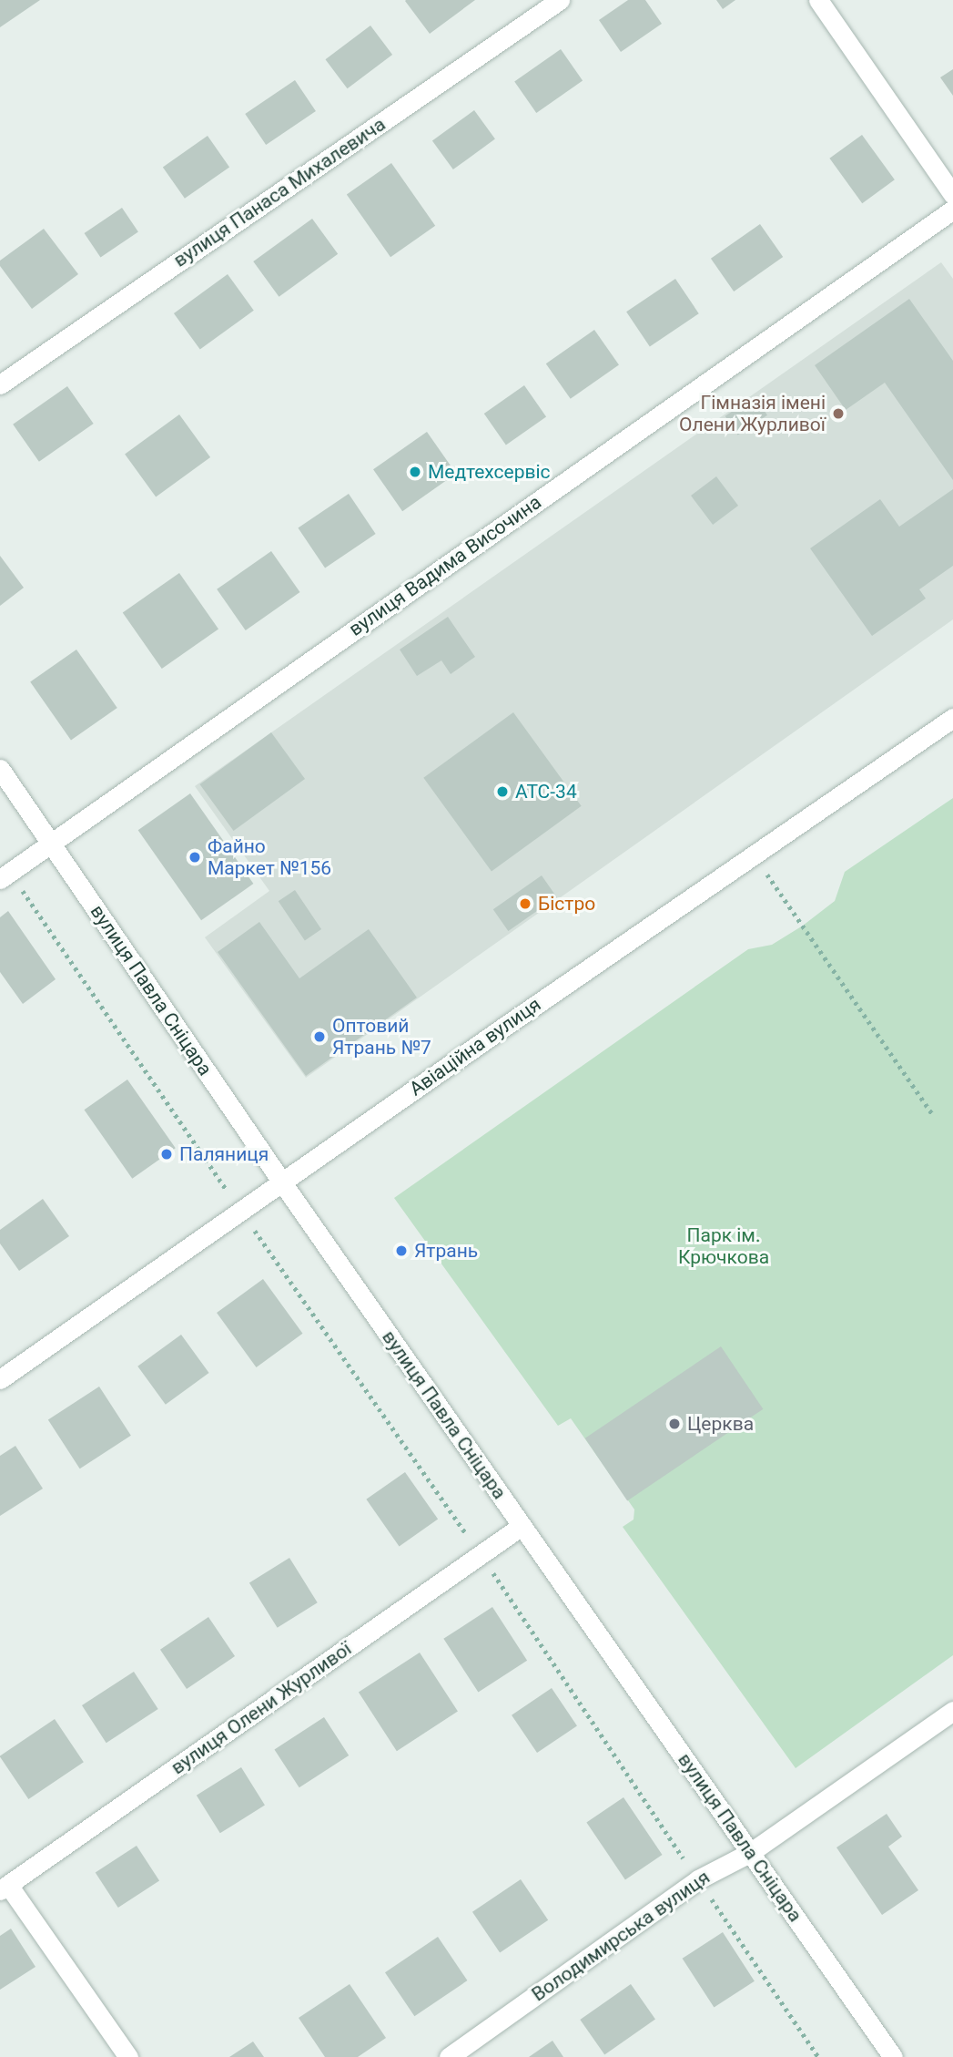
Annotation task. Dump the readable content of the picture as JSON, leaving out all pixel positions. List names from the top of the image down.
{
  "streets": {
    "street": [
      "вулиця Панаса Михалевича",
      "вулиця Вадима Височина",
      "вулиця Павла Сніцара",
      "Авіаційна вулиця",
      "вулиця Олени Журливої",
      "Володимирська вулиця"
    ]
  },
  "crossings": [
    ["вулиця Вадима Височина", "вулиця Павла Сніцара"],
    ["вулиця Павла Сніцара", "Авіаційна вулиця"],
    ["вулиця Павла Сніцара", "вулиця Олени Журливої"],
    ["вулиця Павла Сніцара", "Володимирська вулиця"]
  ],
  "parks": ["Парк ім. Крючкова"],
  "places": [
    "Гімназія імені Олени Журливої",
    "Медтехсервіс",
    "АТС-34",
    "Файно Маркет №156",
    "Бістро",
    "Оптовий Ятрань №7",
    "Паляниця",
    "Ятрань",
    "Церква"
  ]
}
